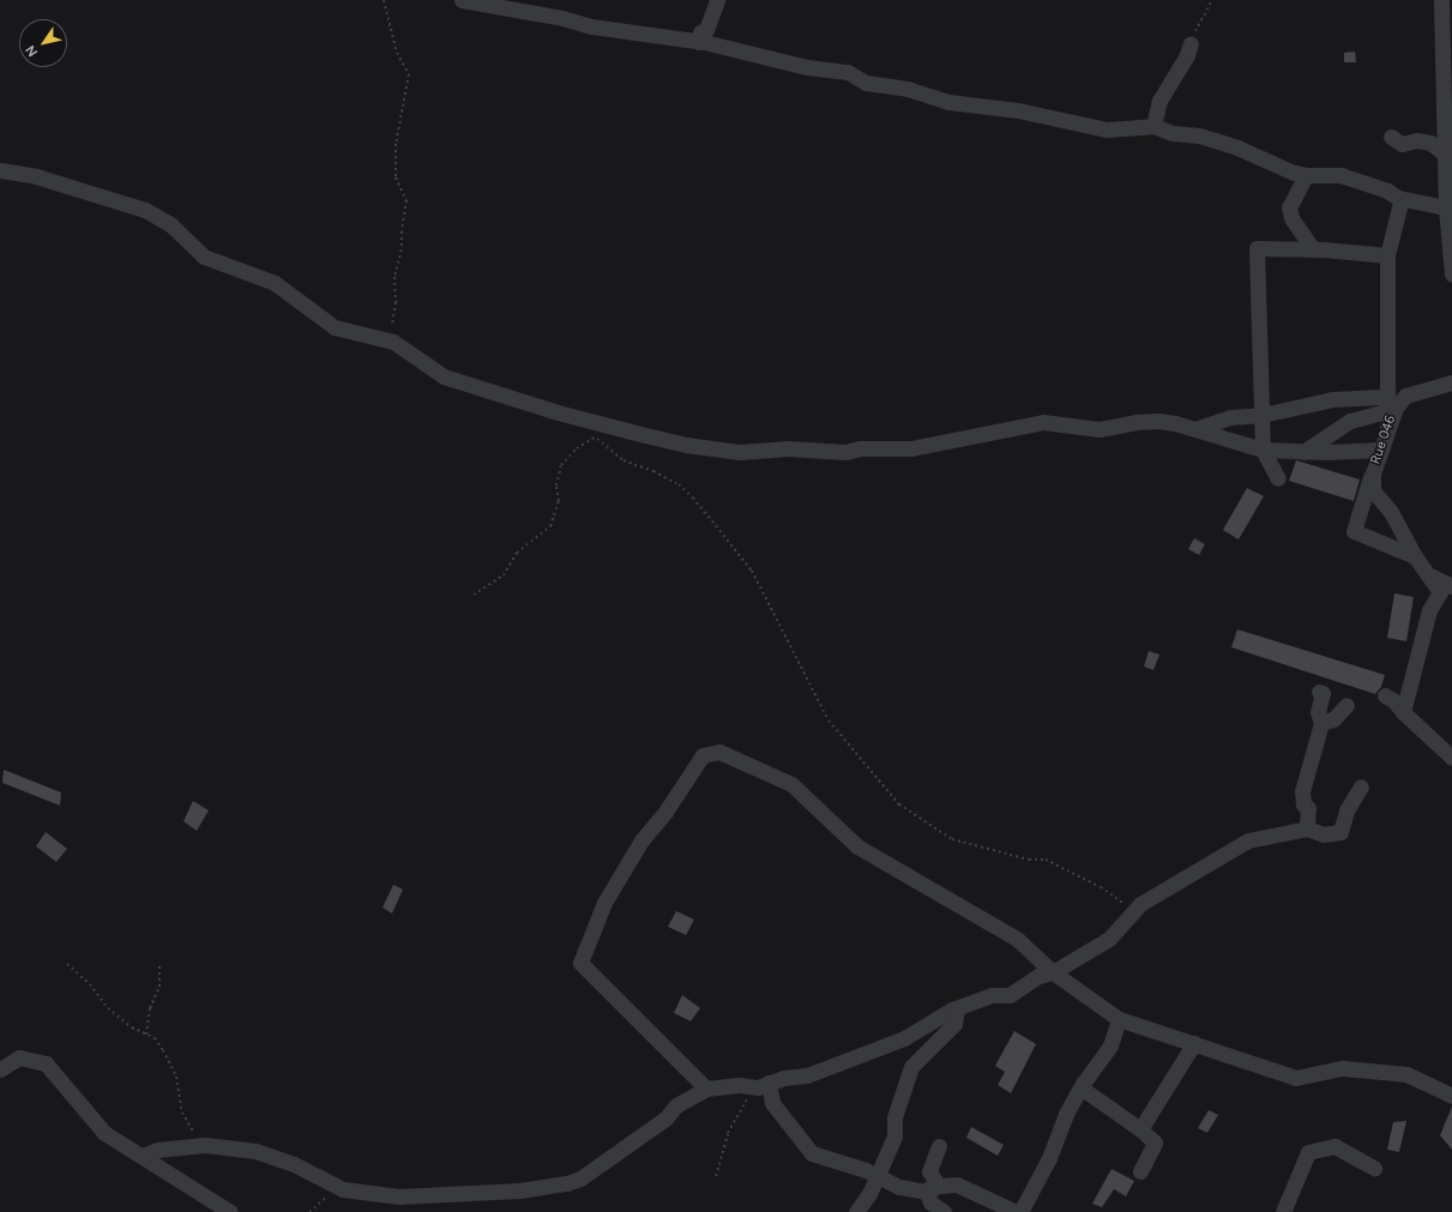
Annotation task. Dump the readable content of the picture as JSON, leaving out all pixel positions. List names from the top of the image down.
{
  "streets": {
    "street": ["Rue 046"]
  },
  "north": "bottom left"
}
